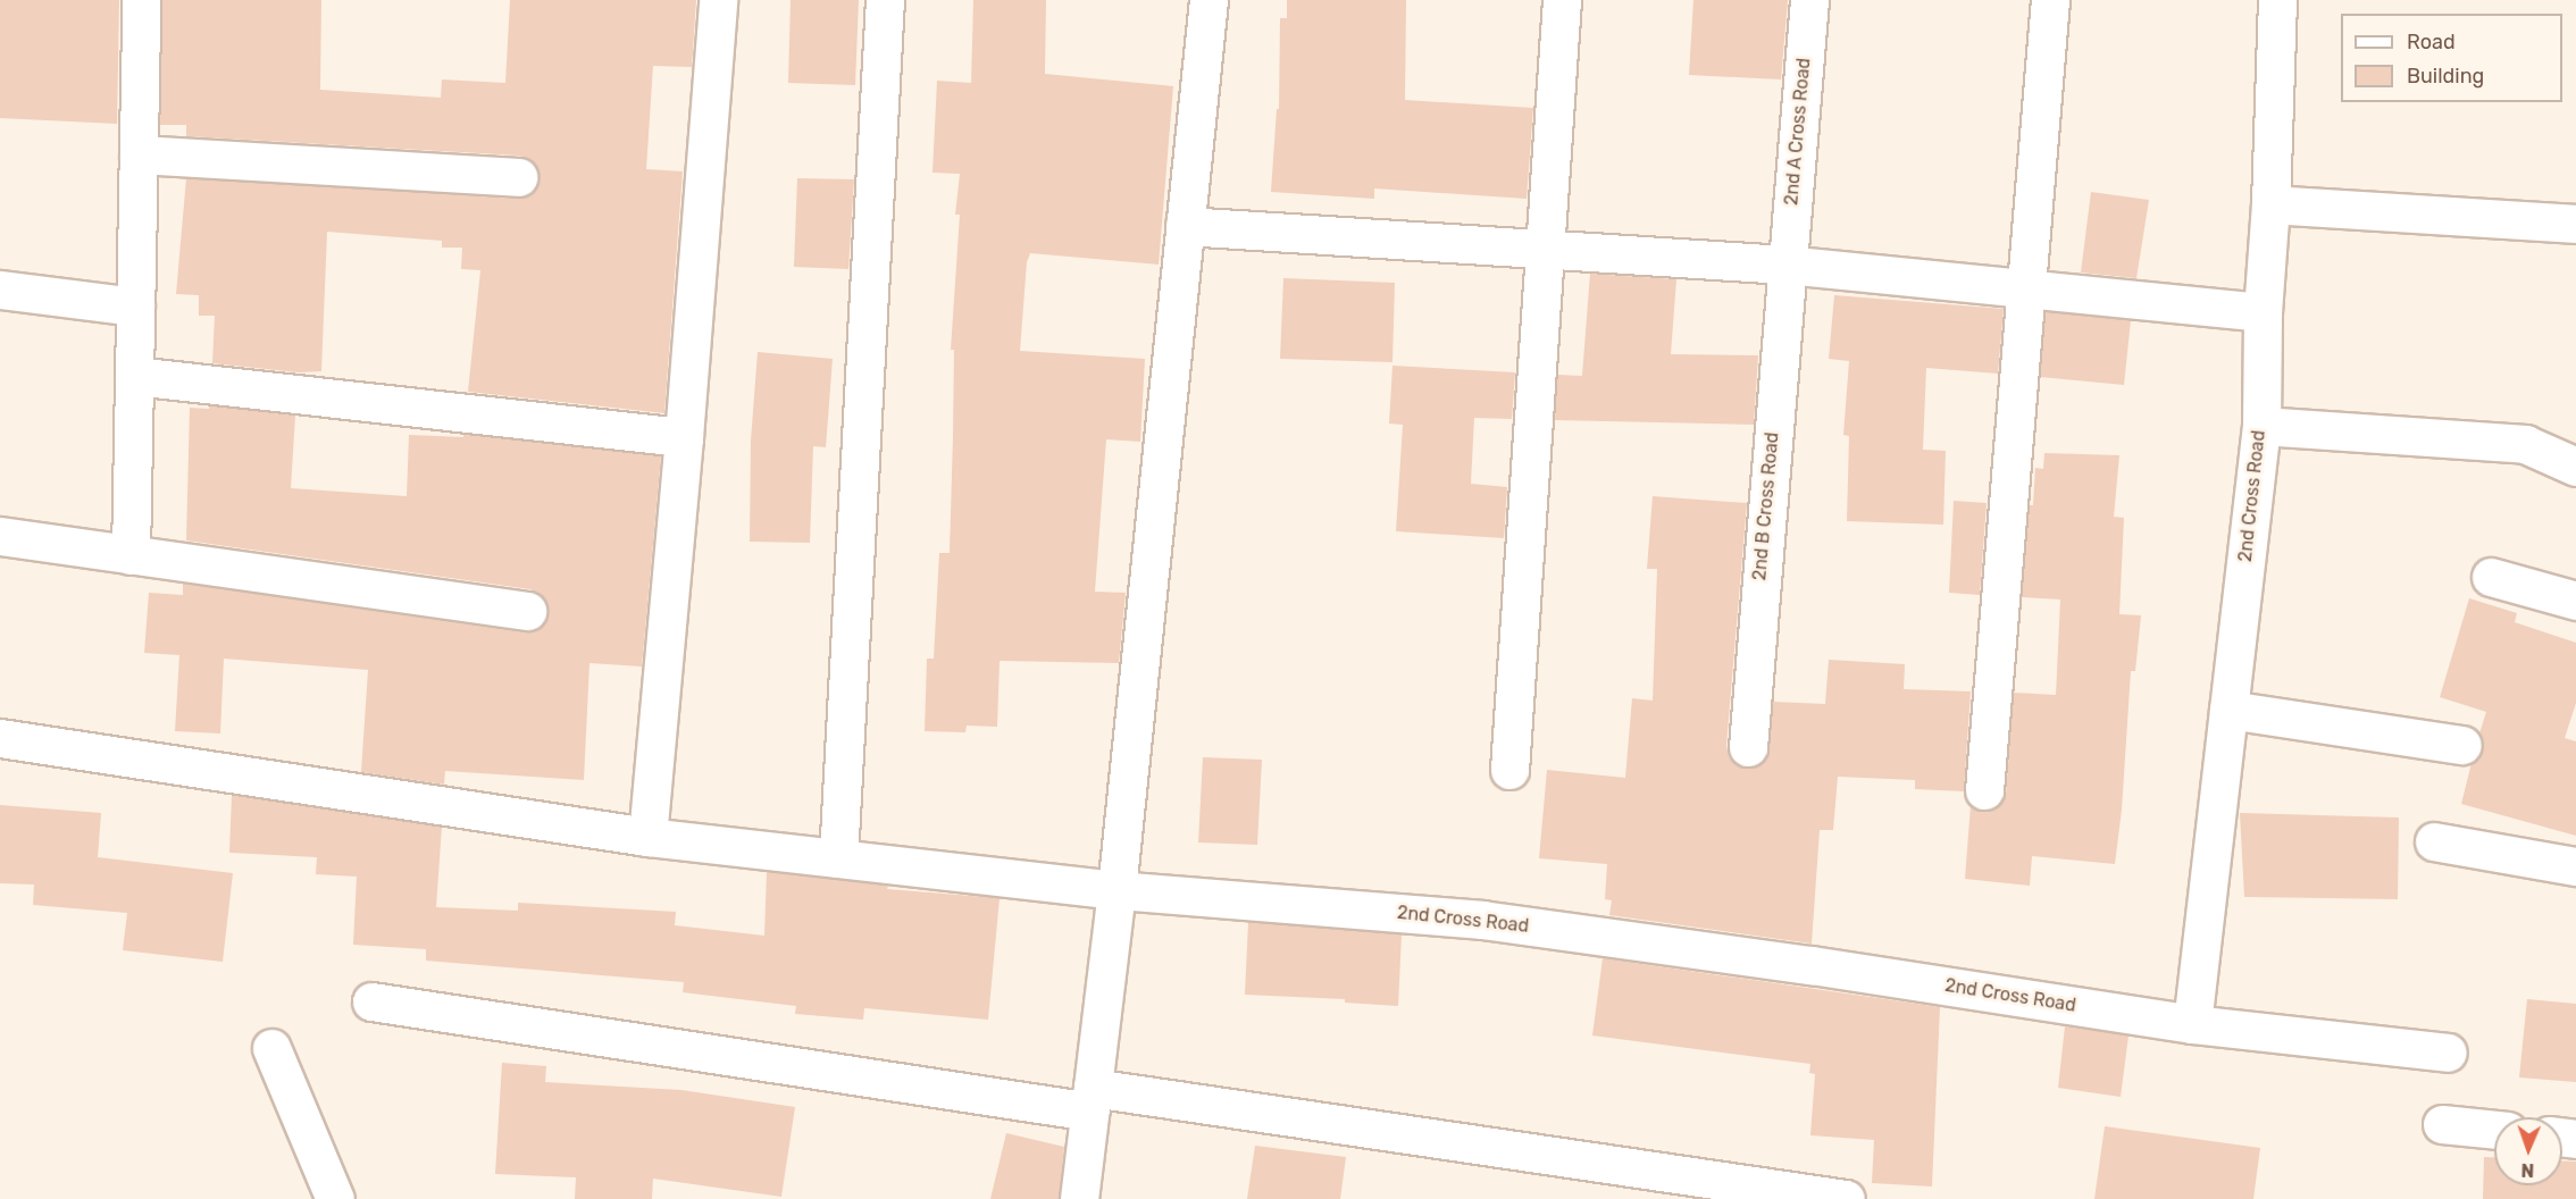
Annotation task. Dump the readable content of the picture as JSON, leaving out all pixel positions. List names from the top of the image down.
{
  "streets": {
    "street": ["2nd A Cross Road", "2nd Cross Road", "2nd B Cross Road"]
  },
  "crossings": [
    ["2nd A Cross Road", "2nd B Cross Road"]
  ],
  "legend": ["Road", "Building"],
  "north": "bottom"
}
